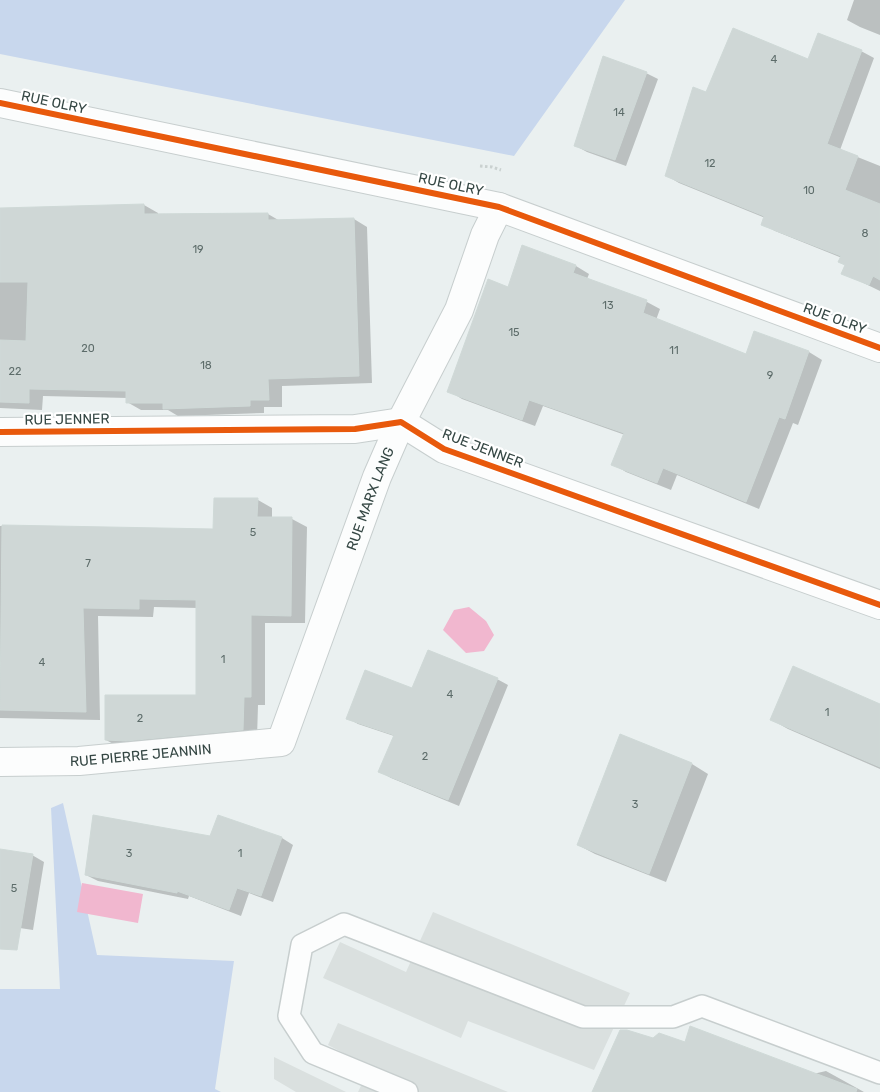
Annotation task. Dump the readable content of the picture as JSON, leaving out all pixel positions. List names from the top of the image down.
{
  "streets": {
    "street": [
      "RUE OLRY",
      "RUE JENNER",
      "RUE MARX LANG",
      "RUE PIERRE JEANNIN"
    ]
  },
  "crossings": [
    ["RUE OLRY", "RUE MARX LANG"],
    ["RUE JENNER", "RUE MARX LANG"],
    ["RUE MARX LANG", "RUE PIERRE JEANNIN"]
  ],
  "house_numbers": [
    "4",
    "14",
    "12",
    "10",
    "8",
    "19",
    "13",
    "15",
    "20",
    "11",
    "18",
    "22",
    "9",
    "5",
    "7",
    "1",
    "4",
    "4",
    "1",
    "2",
    "2",
    "3",
    "3",
    "1",
    "5"
  ]
}
